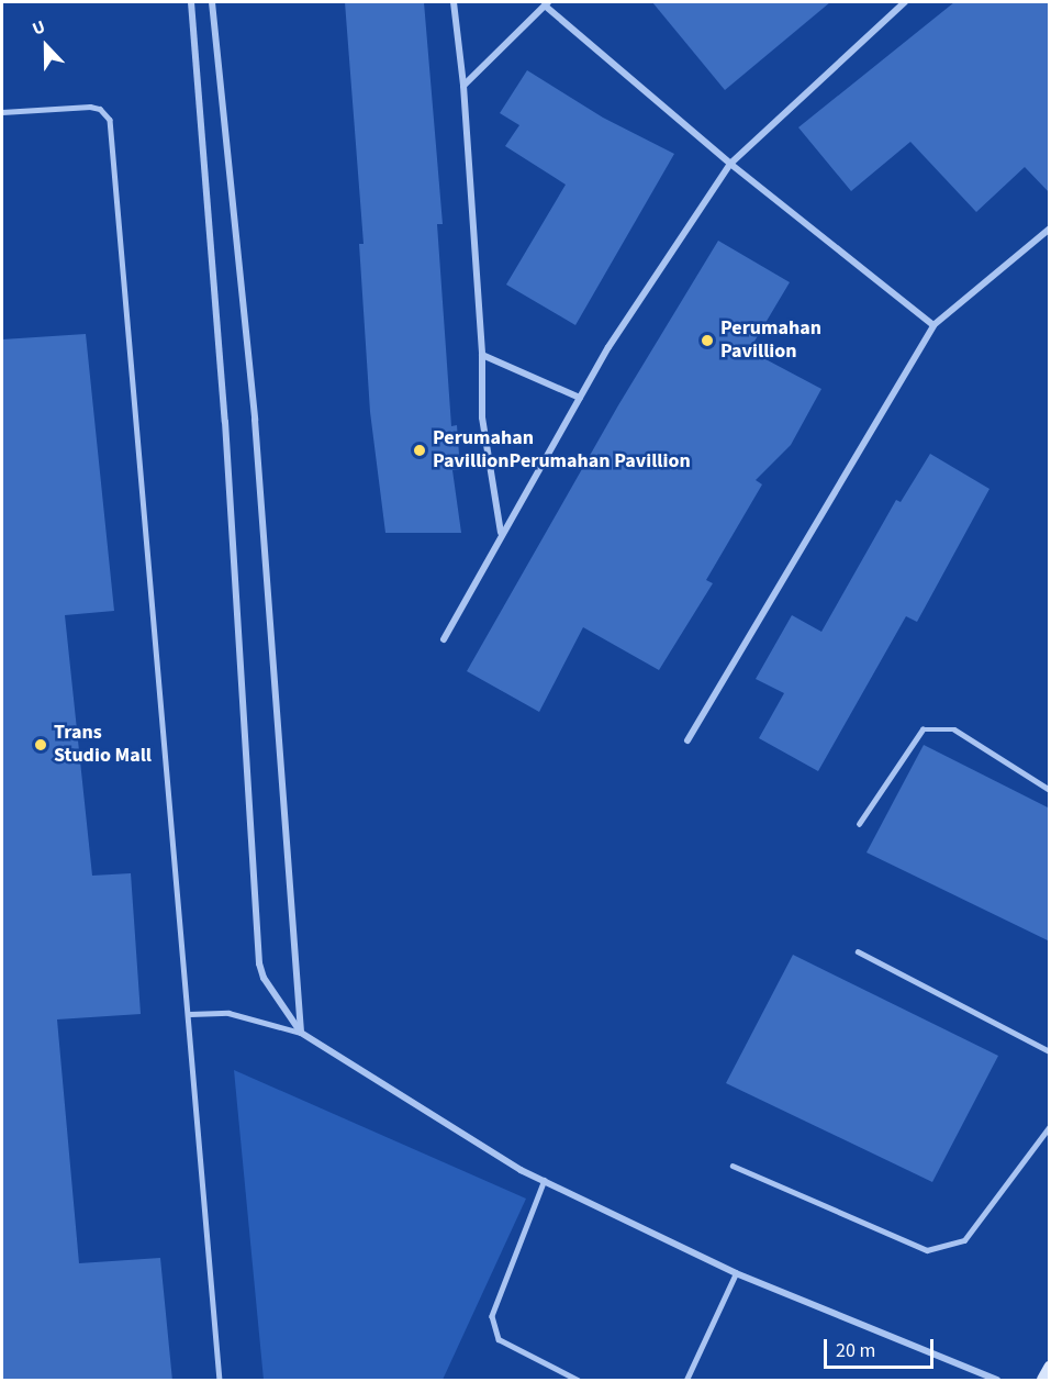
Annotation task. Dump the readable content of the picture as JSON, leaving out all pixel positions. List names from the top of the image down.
{
  "places": ["Perumahan Pavillion", "Perumahan PavillionPerumahan Pavillion", "Trans Studio Mall"],
  "scale_bar": "20 m",
  "north": "top"
}
